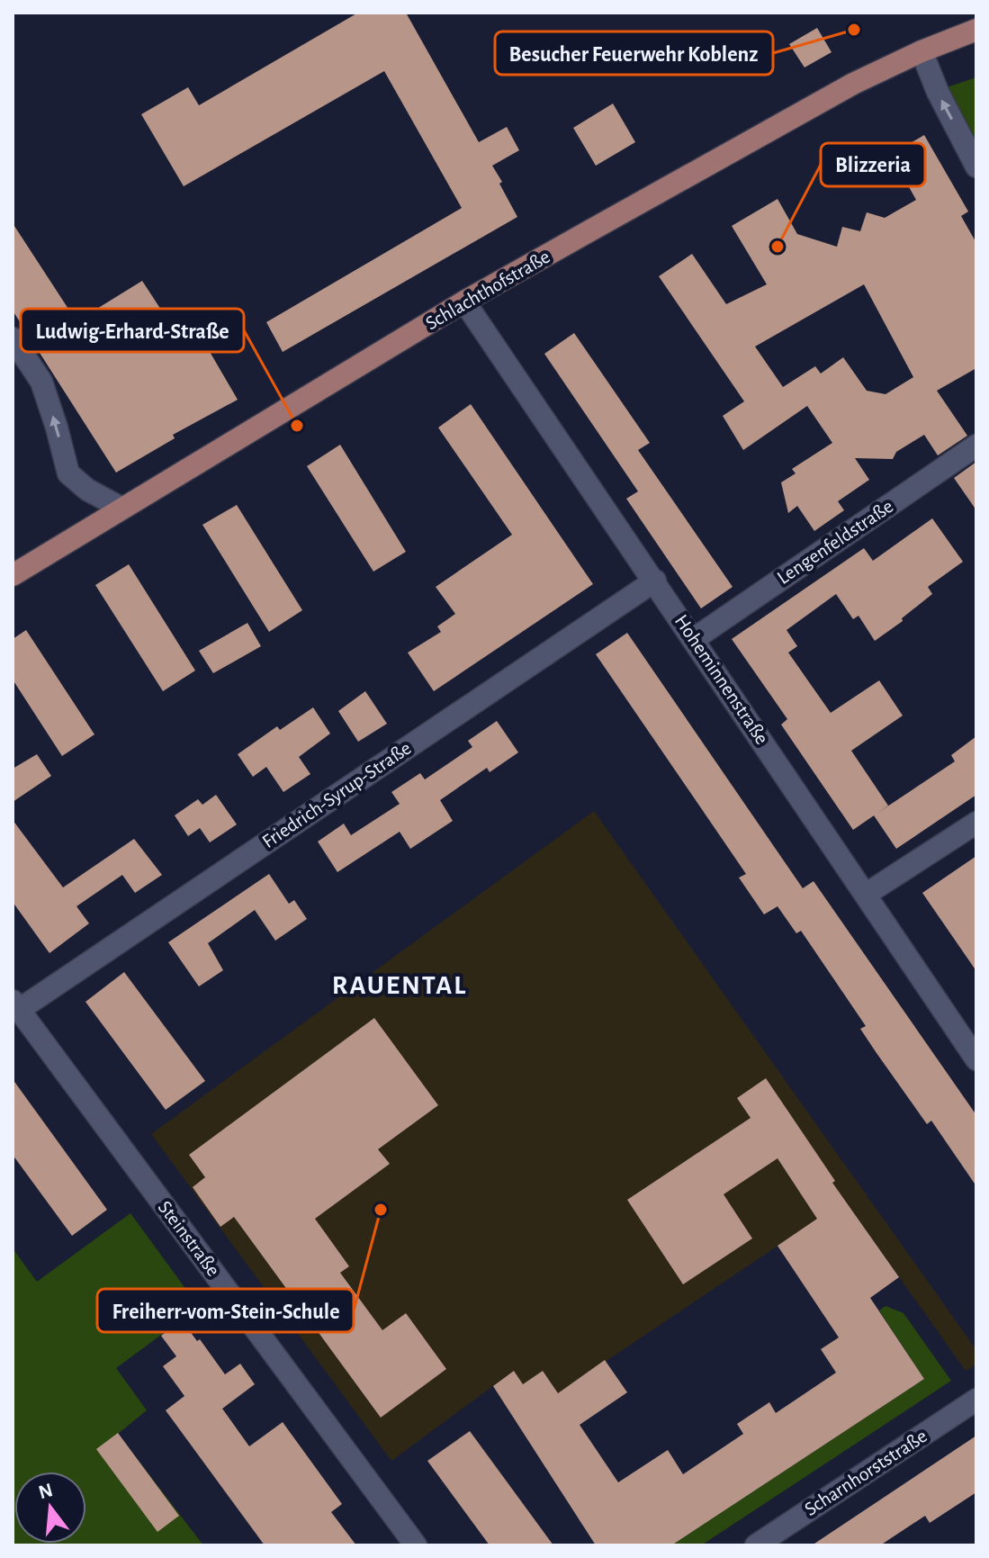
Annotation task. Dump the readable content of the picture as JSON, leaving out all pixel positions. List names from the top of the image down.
{
  "streets": {
    "main road": ["Schlachthofstraße"],
    "street": [
      "Lengenfeldstraße",
      "Hoheminnenstraße",
      "Friedrich-Syrup-Straße",
      "Steinstraße",
      "Scharnhorststraße"
    ]
  },
  "crossings": [
    ["Schlachthofstraße", "Hoheminnenstraße"],
    ["Lengenfeldstraße", "Hoheminnenstraße"],
    ["Hoheminnenstraße", "Friedrich-Syrup-Straße"],
    ["Friedrich-Syrup-Straße", "Steinstraße"]
  ],
  "districts": ["RAUENTAL"],
  "places": [
    "Besucher Feuerwehr Koblenz",
    "Blizzeria",
    "Ludwig-Erhard-Straße",
    "Freiherr-vom-Stein-Schule"
  ],
  "north": "top"
}
